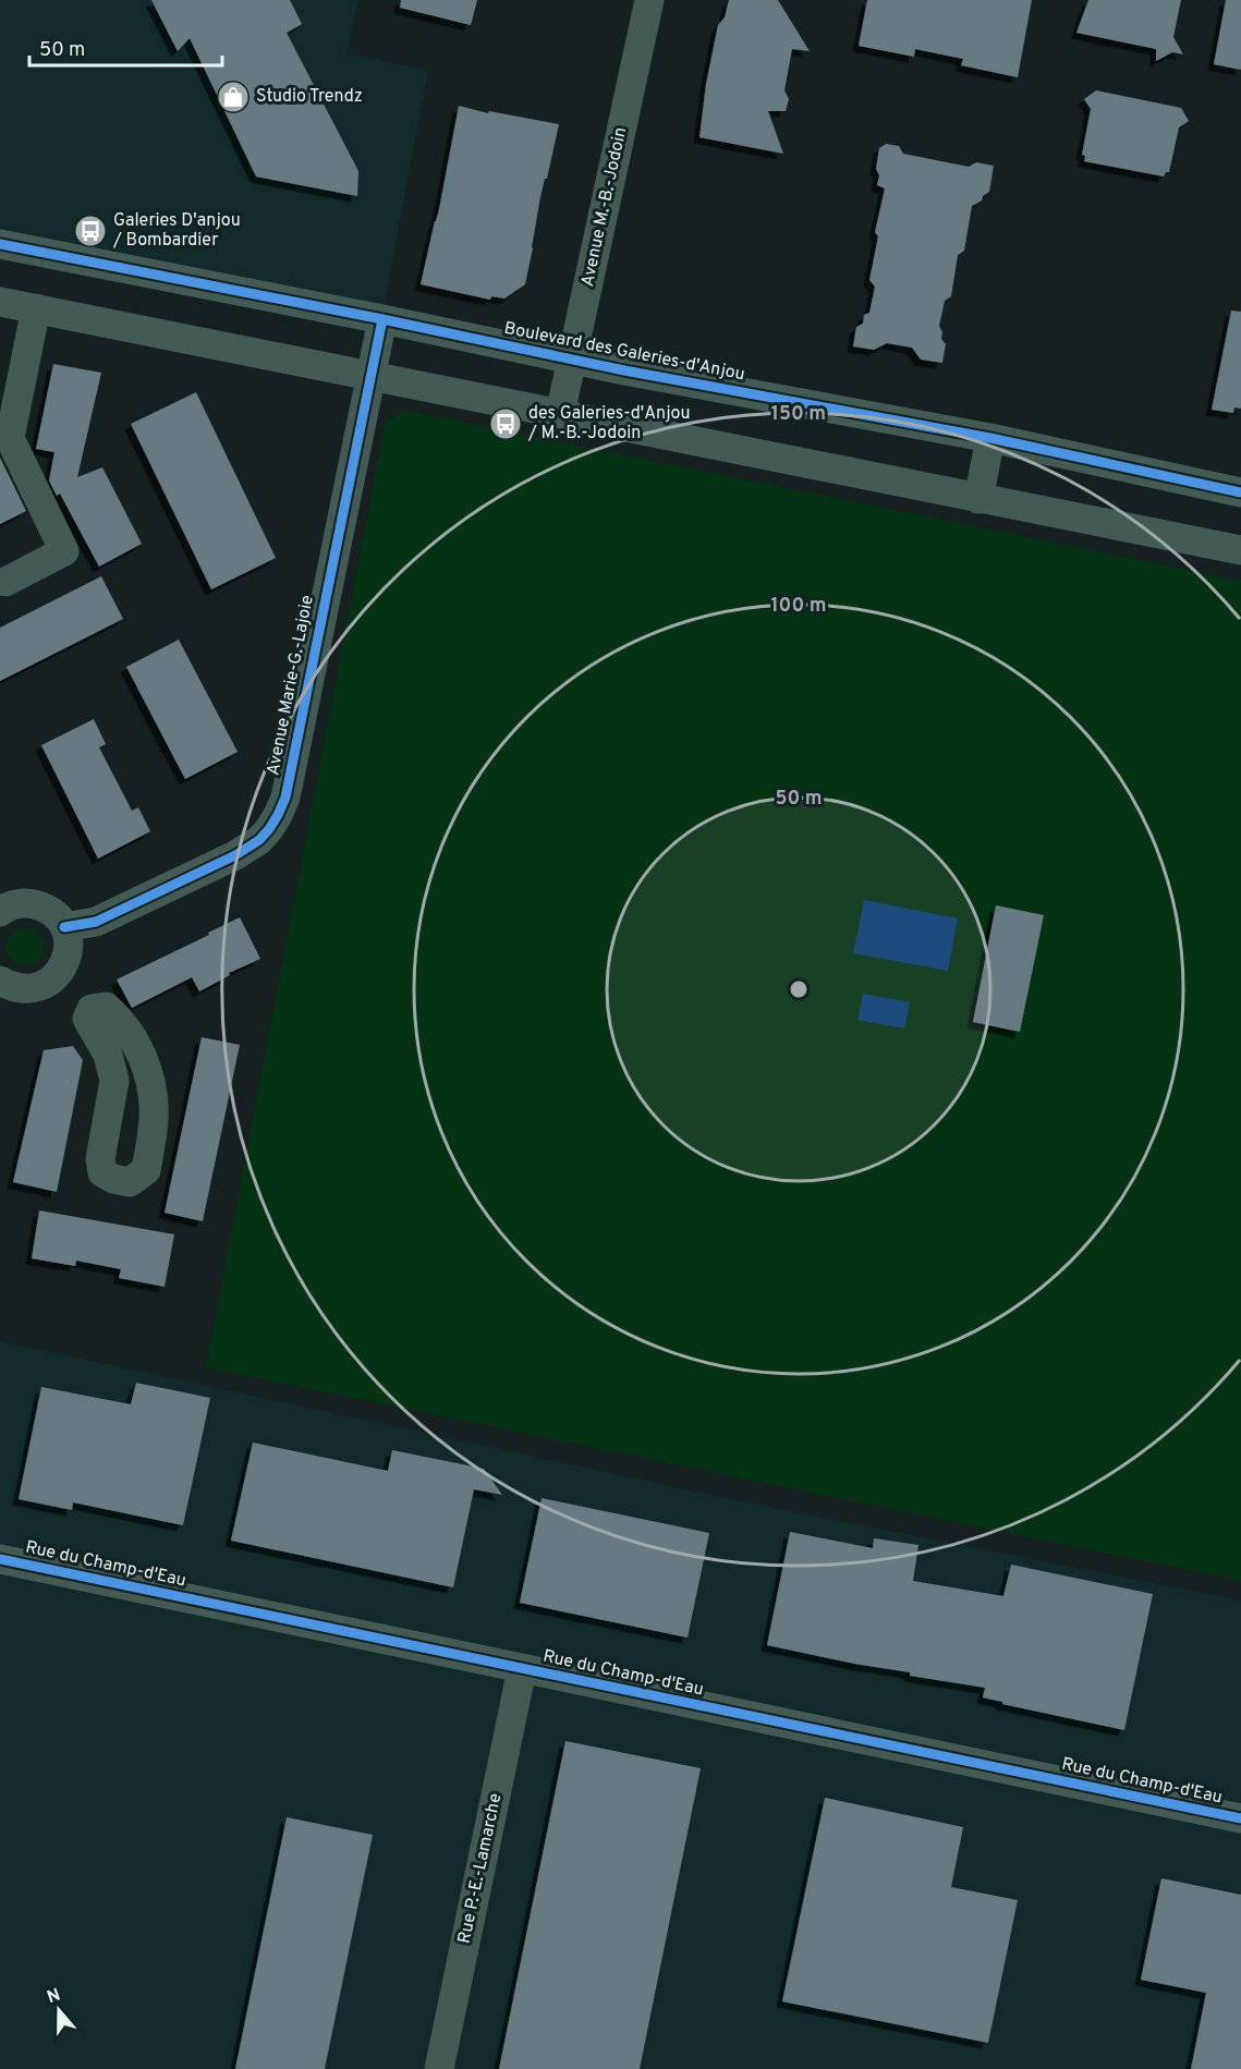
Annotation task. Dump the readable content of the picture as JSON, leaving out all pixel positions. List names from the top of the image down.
{
  "streets": {
    "street": [
      "Avenue M.-B.-Jodoin",
      "Boulevard des Galeries-d'Anjou",
      "Avenue Marie-G.-Lajoie",
      "Rue du Champ-d'Eau",
      "Rue P.-E.-Lamarche"
    ]
  },
  "crossings": [
    ["Avenue M.-B.-Jodoin", "Boulevard des Galeries-d'Anjou"],
    ["Boulevard des Galeries-d'Anjou", "Avenue Marie-G.-Lajoie"],
    ["Rue du Champ-d'Eau", "Rue P.-E.-Lamarche"]
  ],
  "places": {
    "shop": ["Studio Trendz"],
    "bus stop": ["Galeries D'anjou / Bombardier", "des Galeries-d'Anjou / M.-B.-Jodoin"]
  },
  "scale_bar": "50 m",
  "north": "top",
  "rings": ["150 m", "100 m", "50 m"]
}
